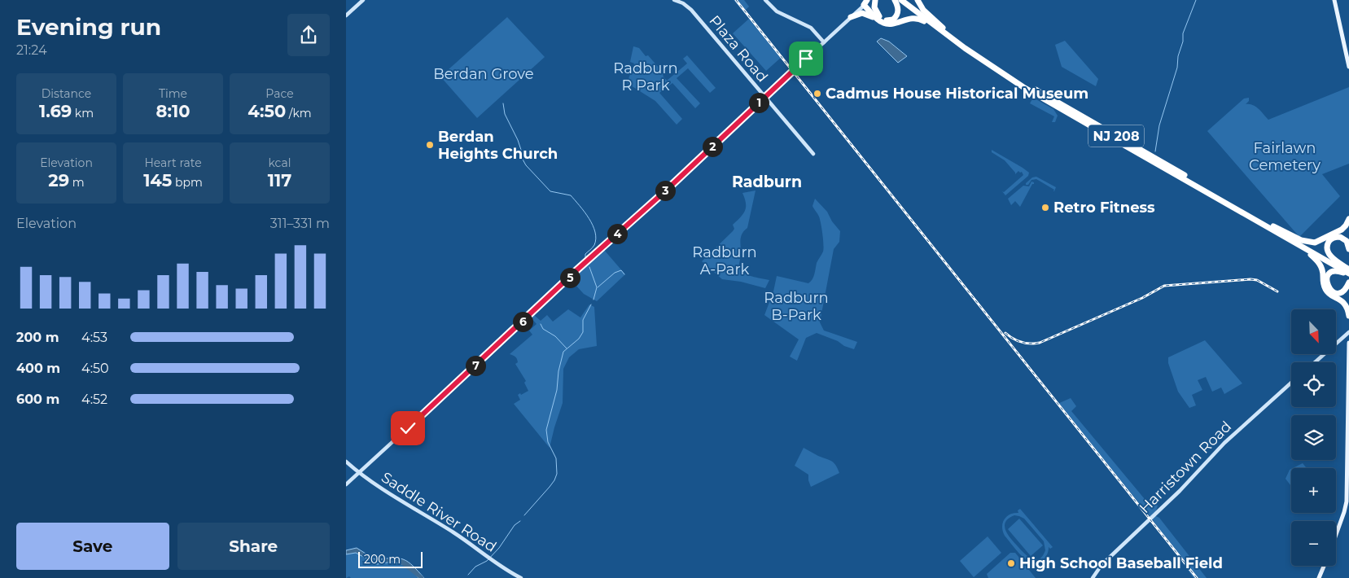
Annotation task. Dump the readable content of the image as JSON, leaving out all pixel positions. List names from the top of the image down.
{
  "streets": {
    "highway": ["NJ 208"],
    "main road": ["Plaza Road", "Harristown Road", "Saddle River Road"]
  },
  "districts": ["Radburn"],
  "parks": [
    "Radburn R Park",
    "Berdan Grove",
    "Fairlawn Cemetery",
    "Radburn A-Park",
    "Radburn B-Park"
  ],
  "places": [
    "Cadmus House Historical Museum",
    "Berdan Heights Church",
    "Retro Fitness",
    "High School Baseball Field"
  ],
  "scale_bar": "200 m",
  "north": "bottom right",
  "page": {
    "heading": ["Evening run", "21:24"],
    "stats": [
      ["Distance", "1.69 km"],
      ["Time", "8:10"],
      ["Pace", "4:50 /km"],
      ["Elevation", "29 m"],
      ["Heart rate", "145 bpm"],
      ["kcal", "117"]
    ],
    "pins": [
      "1",
      "2",
      "3",
      "4",
      "5",
      "6",
      "7"
    ],
    "chart": ["Elevation", "311–331 m"],
    "map_buttons": ["+", "−"],
    "list": [
      {
        "name": "200 m",
        "note": "4:53"
      },
      {
        "name": "400 m",
        "note": "4:50"
      },
      {
        "name": "600 m",
        "note": "4:52"
      }
    ],
    "buttons": ["Save", "Share"],
    "scale": "200 m"
  }
}
